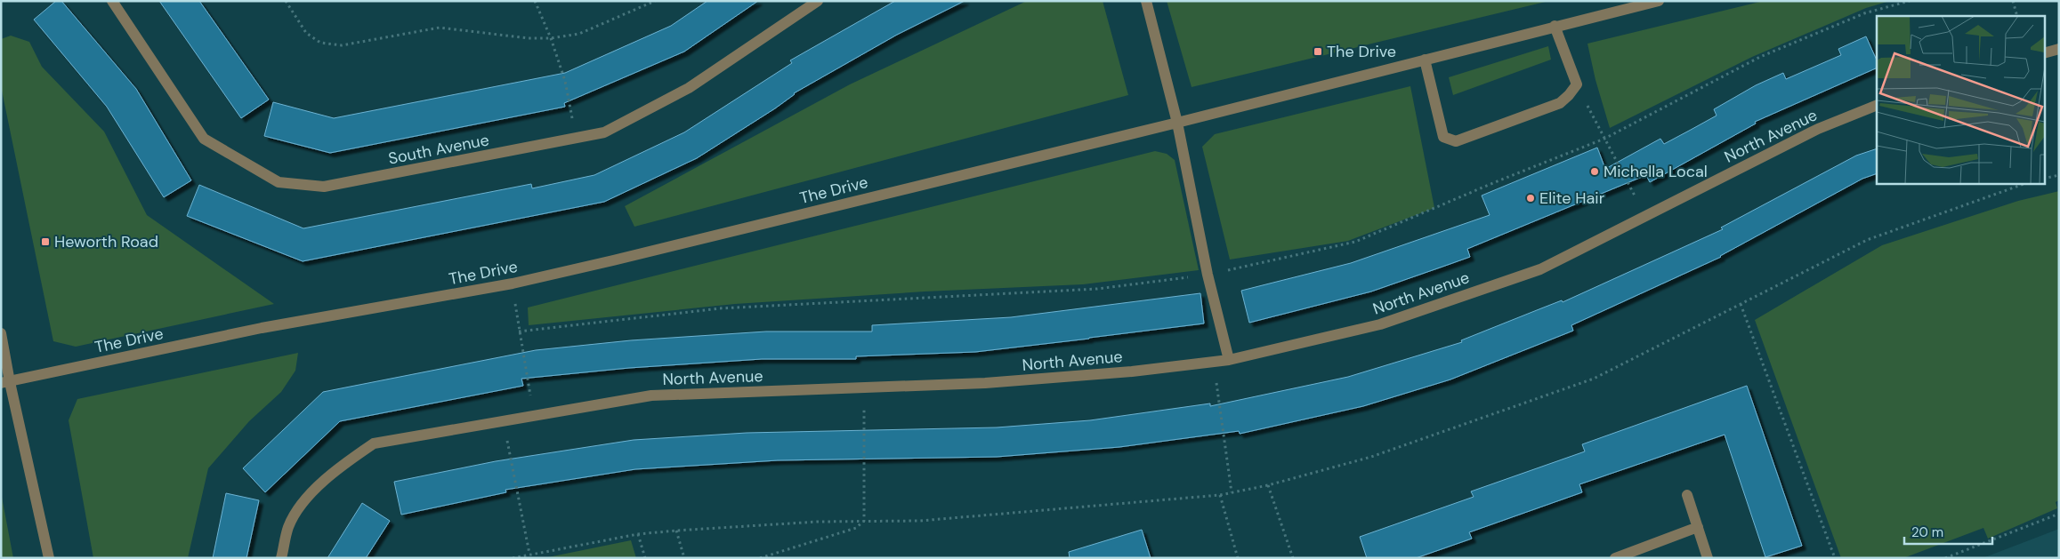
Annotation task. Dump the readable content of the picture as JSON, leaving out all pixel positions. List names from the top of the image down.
{
  "streets": {
    "street": ["North Avenue", "South Avenue", "The Drive"]
  },
  "places": {
    "transit": ["The Drive", "Heworth Road"],
    "other": ["Michella Local", "Elite Hair"]
  },
  "scale_bar": "20 m"
}
